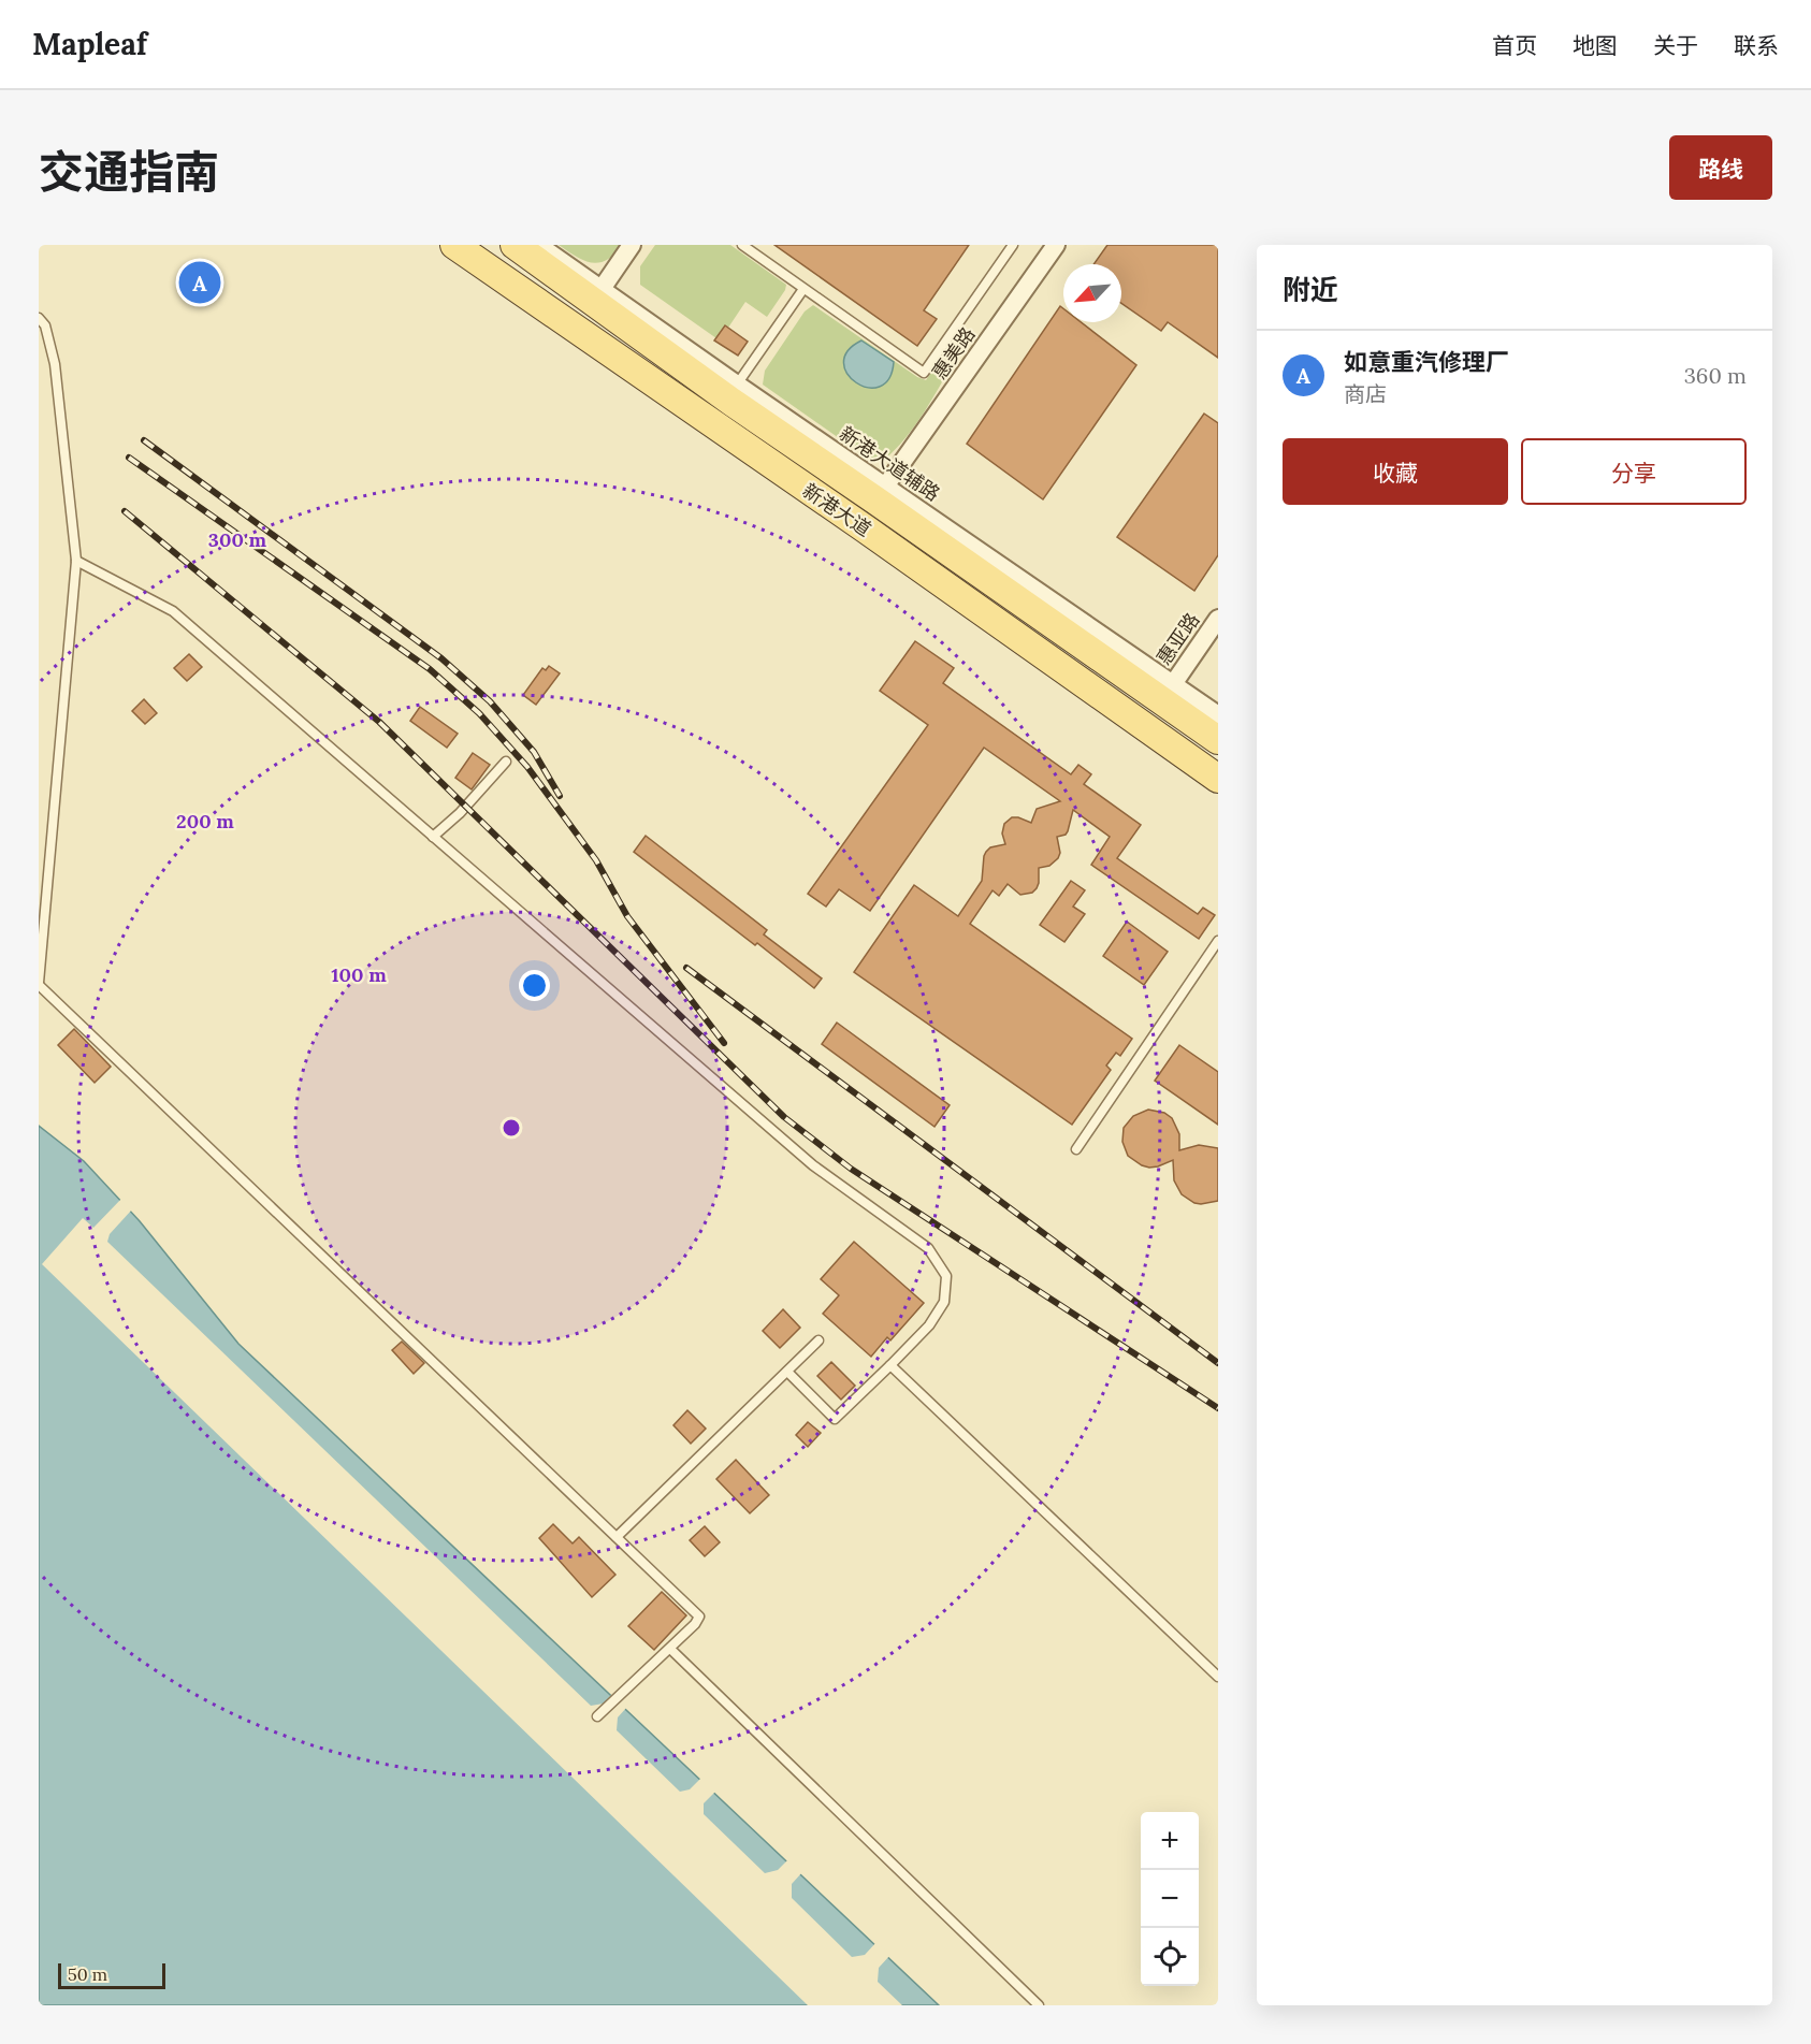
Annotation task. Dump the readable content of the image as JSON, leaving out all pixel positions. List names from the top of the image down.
{
  "streets": {
    "main road": ["新港大道"],
    "street": ["惠美路", "新港大道辅路", "惠亚路"]
  },
  "crossings": [
    ["惠美路", "新港大道辅路"],
    ["新港大道辅路", "惠亚路"]
  ],
  "scale_bar": "50 m",
  "north": "bottom left",
  "page": {
    "header": "Mapleaf",
    "nav": [
      "首页",
      "地图",
      "关于",
      "联系"
    ],
    "title": "交通指南",
    "buttons": [
      "路线",
      ["收藏", "分享"]
    ],
    "heading": "附近",
    "pins": "A",
    "list": [
      {
        "mark": "A",
        "name": "如意重汽修理厂",
        "note": "商店",
        "value": "360 m"
      }
    ],
    "map_buttons": ["+", "−"],
    "scale": "50 m"
  },
  "rings": ["300 m", "200 m", "100 m"]
}
